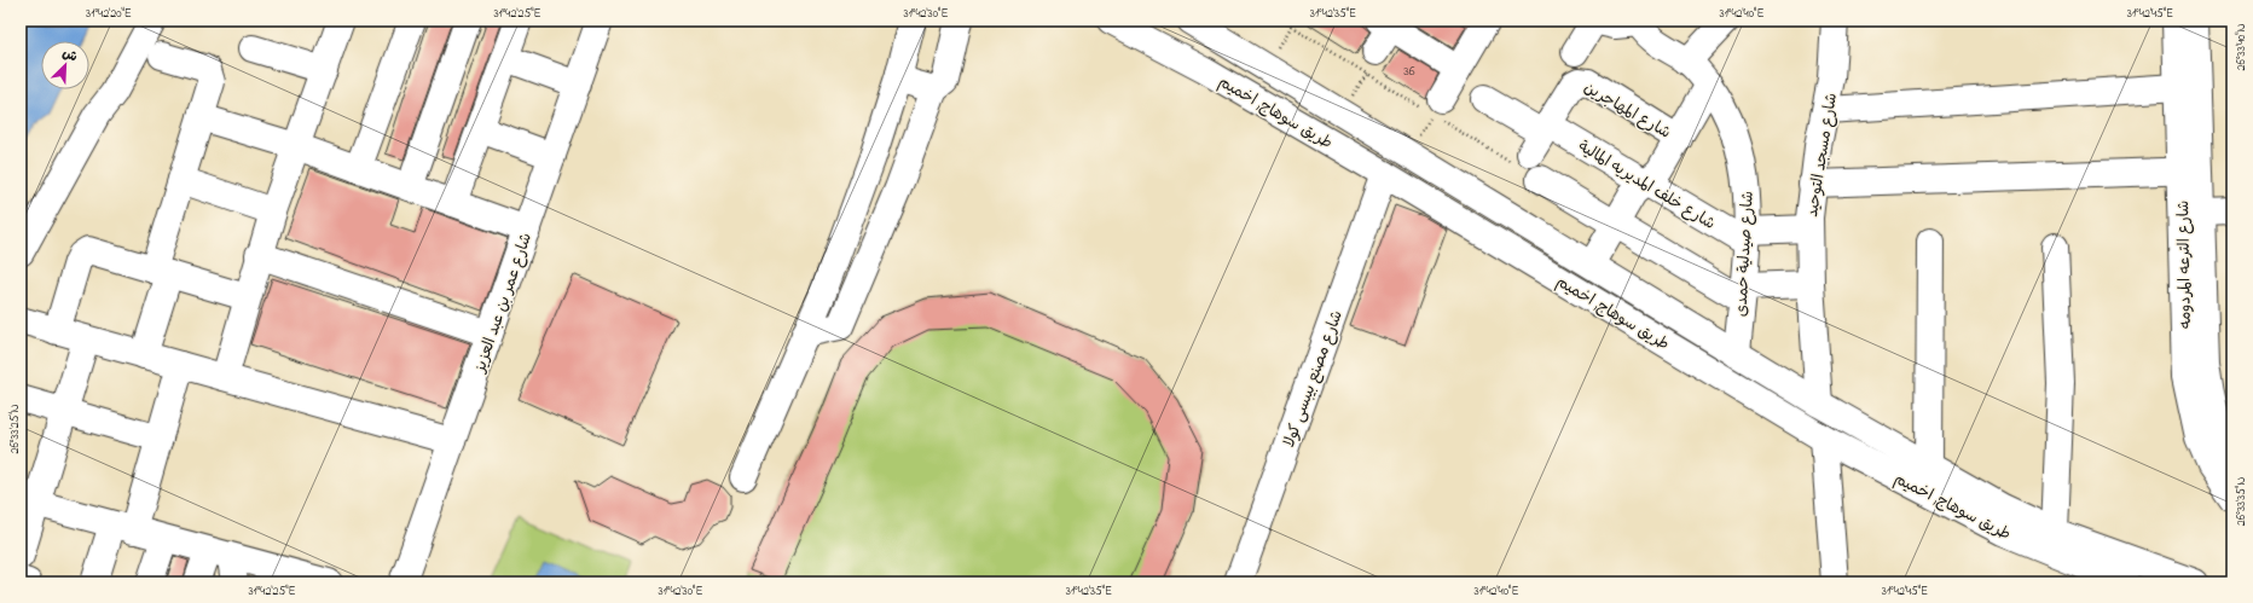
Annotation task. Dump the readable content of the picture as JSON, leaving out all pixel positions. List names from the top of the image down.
{
  "streets": {
    "street": [
      "شارع المهاجرين",
      "طريق سوهاج, اخميم",
      "شارع مسجد التوحيد",
      "شارع خلف المديريه المالية",
      "شارع صيدلية حمدى",
      "شارع الترعه المردومه",
      "شارع عمر بن عبد العزيز",
      "شارع مصنع بيبسى كولا"
    ]
  },
  "crossings": [
    ["شارع المهاجرين", "شارع خلف المديريه المالية"],
    ["طريق سوهاج, اخميم", "شارع مسجد التوحيد"],
    ["طريق سوهاج, اخميم", "شارع صيدلية حمدى"],
    ["طريق سوهاج, اخميم", "شارع مصنع بيبسى كولا"],
    ["شارع خلف المديريه المالية", "شارع صيدلية حمدى"]
  ],
  "house_numbers": ["36"],
  "north": "top right",
  "coordinates": [
    "31°42'20\"E",
    "31°42'25\"E",
    "31°42'30\"E",
    "31°42'35\"E",
    "31°42'40\"E",
    "31°42'45\"E",
    "26°33'40\"N",
    "26°33'25\"N",
    "26°33'35\"N"
  ]
}
